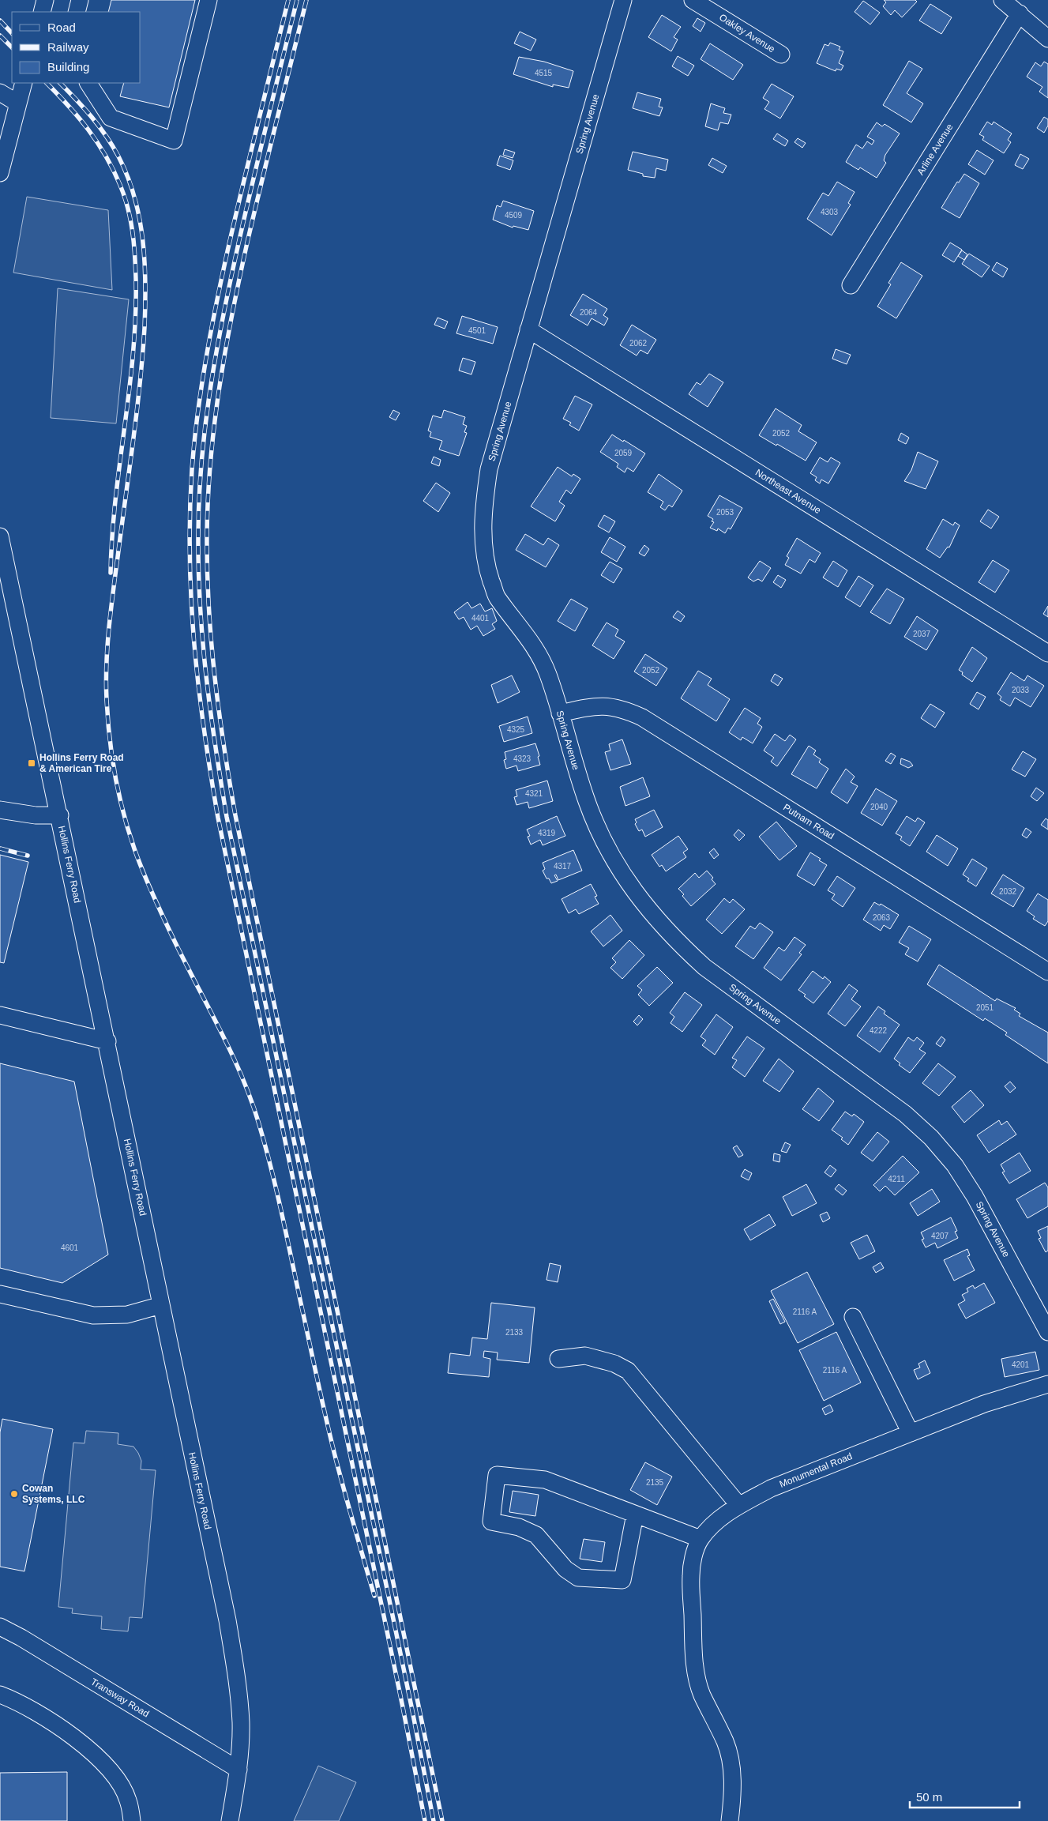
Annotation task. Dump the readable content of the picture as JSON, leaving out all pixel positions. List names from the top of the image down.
{
  "streets": {
    "street": [
      "Oakley Avenue",
      "Spring Avenue",
      "Arline Avenue",
      "Northeast Avenue",
      "Putnam Road",
      "Hollins Ferry Road",
      "Monumental Road",
      "Transway Road"
    ]
  },
  "crossings": [
    ["Spring Avenue", "Northeast Avenue"],
    ["Spring Avenue", "Putnam Road"],
    ["Hollins Ferry Road", "Transway Road"]
  ],
  "places": {
    "transit": ["Hollins Ferry Road & American Tire"],
    "other": ["Cowan Systems, LLC"]
  },
  "house_numbers": [
    "4515",
    "4303",
    "4509",
    "2064",
    "4501",
    "2062",
    "2052",
    "2059",
    "2053",
    "4401",
    "2037",
    "2052",
    "2033",
    "4325",
    "4323",
    "4321",
    "2040",
    "4319",
    "4317",
    "2032",
    "2063",
    "2051",
    "4222",
    "4211",
    "4207",
    "4601",
    "2116 A",
    "2133",
    "4201",
    "2116 A",
    "2135"
  ],
  "legend": ["Road", "Railway", "Building"],
  "scale_bar": "50 m"
}
